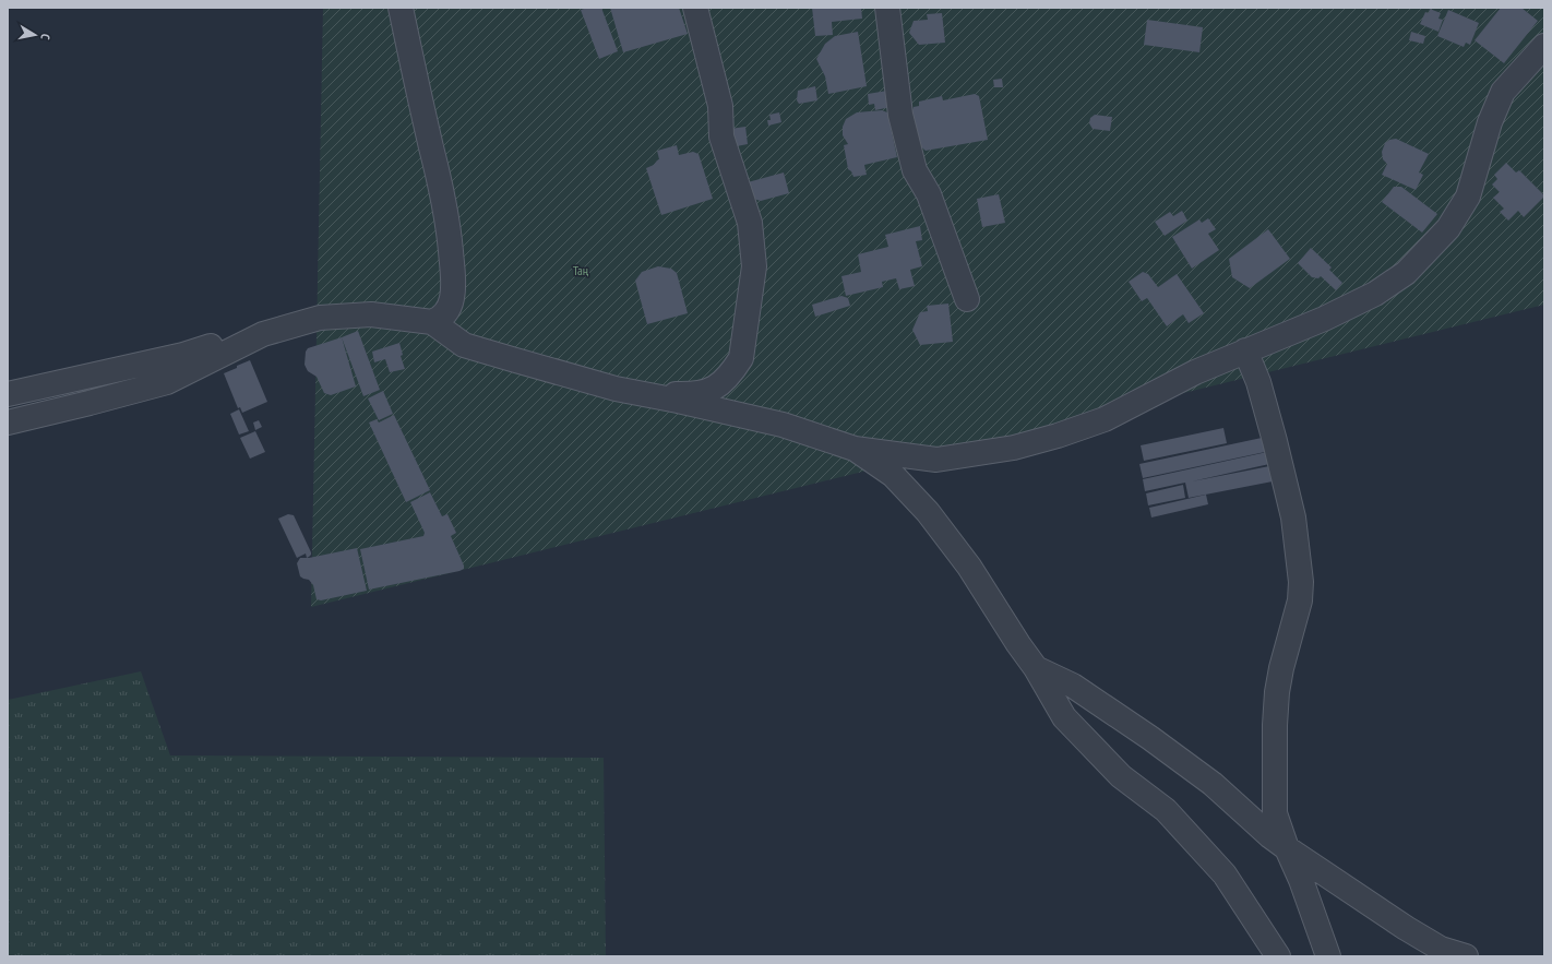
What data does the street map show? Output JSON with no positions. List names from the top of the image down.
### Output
{
  "parks": ["Таң"],
  "north": "right"
}
